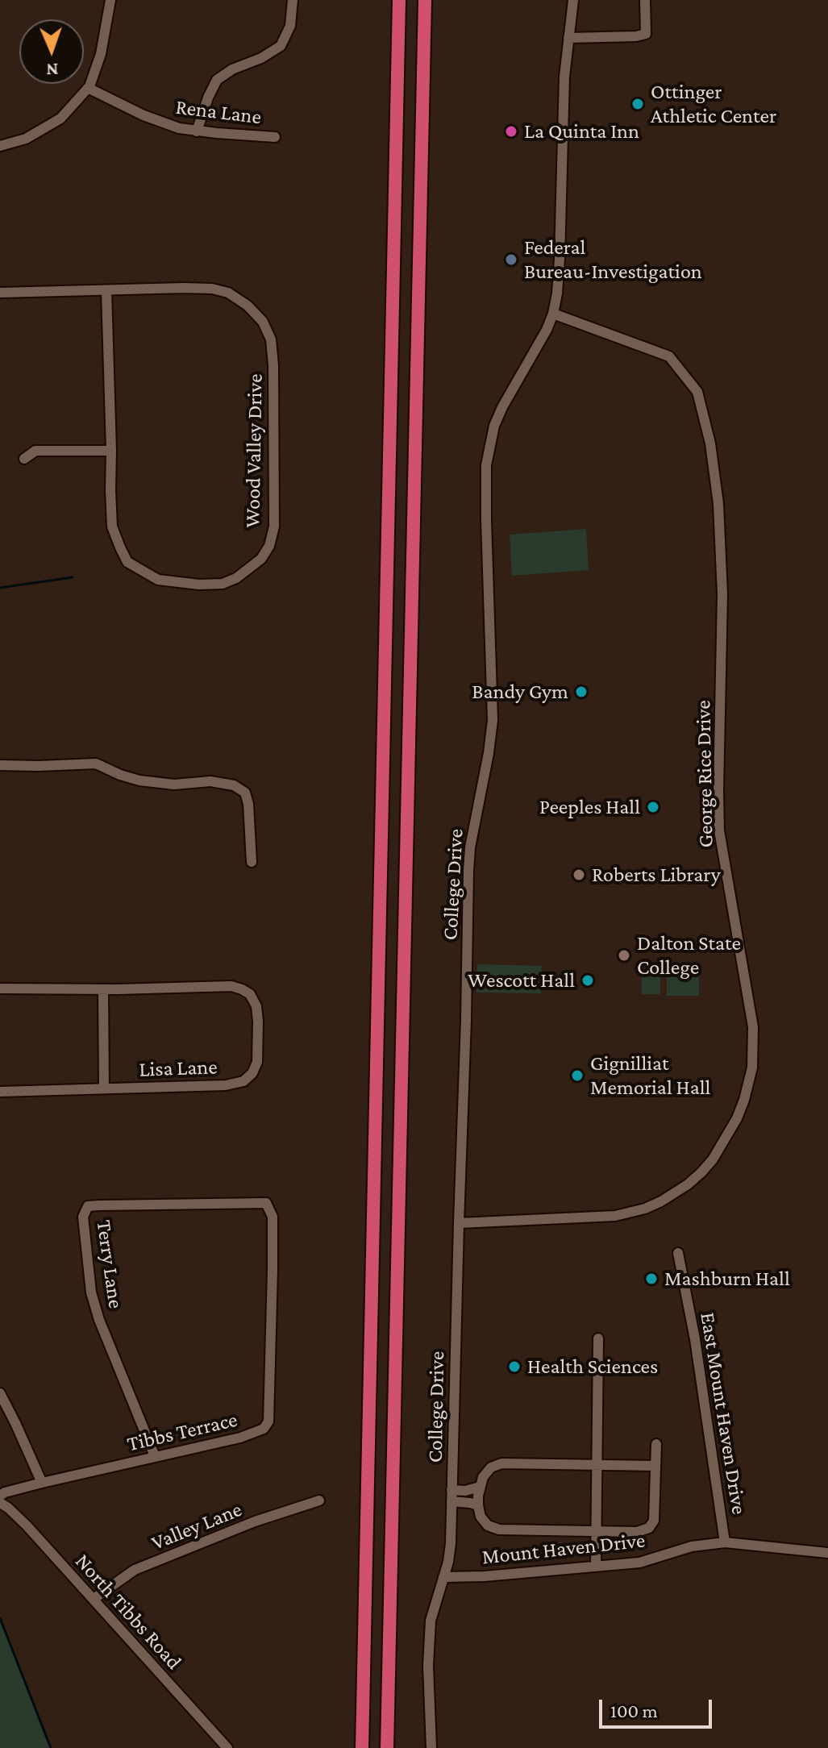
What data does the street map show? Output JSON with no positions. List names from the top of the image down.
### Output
{
  "streets": {
    "street": [
      "Rena Lane",
      "Wood Valley Drive",
      "George Rice Drive",
      "College Drive",
      "Lisa Lane",
      "Terry Lane",
      "East Mount Haven Drive",
      "Tibbs Terrace",
      "Valley Lane",
      "Mount Haven Drive",
      "North Tibbs Road"
    ]
  },
  "crossings": [
    ["George Rice Drive", "College Drive"],
    ["College Drive", "Mount Haven Drive"],
    ["Terry Lane", "Tibbs Terrace"],
    ["East Mount Haven Drive", "Mount Haven Drive"],
    ["Valley Lane", "North Tibbs Road"]
  ],
  "places": [
    "Ottinger Athletic Center",
    "La Quinta Inn",
    "Federal Bureau-Investigation",
    "Bandy Gym",
    "Peeples Hall",
    "Roberts Library",
    "Dalton State College",
    "Wescott Hall",
    "Gignilliat Memorial Hall",
    "Mashburn Hall",
    "Health Sciences"
  ],
  "scale_bar": "100 m",
  "north": "bottom"
}
